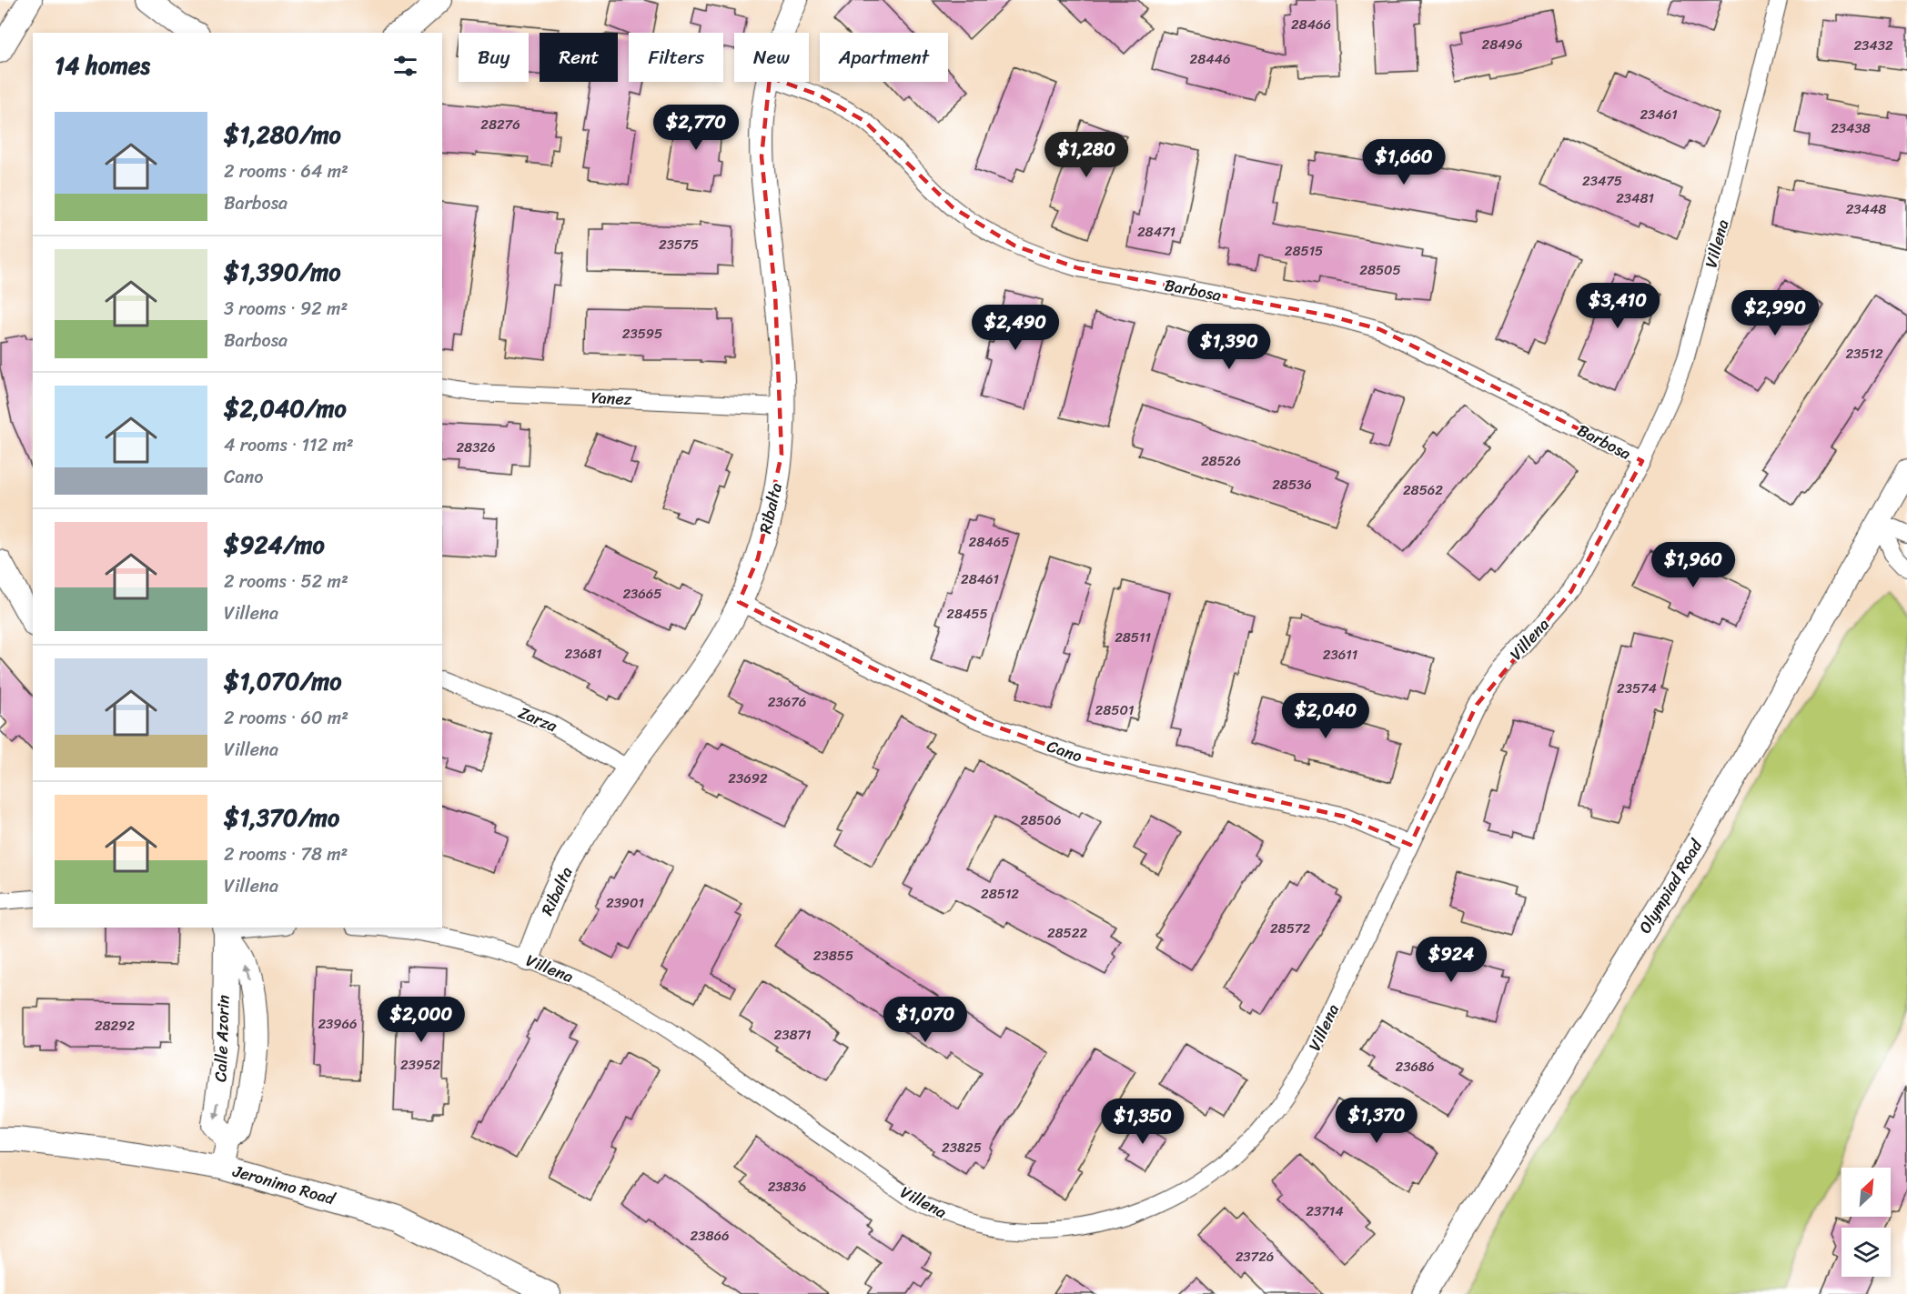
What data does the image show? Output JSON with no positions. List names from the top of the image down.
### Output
{
  "streets": {
    "street": [
      "Villena",
      "Barbosa",
      "Yanez",
      "Ribalta",
      "Zarza",
      "Cano",
      "Olympiad Road",
      "Calle Azorin",
      "Jeronimo Road"
    ]
  },
  "crossings": [
    ["Villena", "Barbosa"],
    ["Villena", "Ribalta"],
    ["Villena", "Cano"],
    ["Yanez", "Ribalta"],
    ["Ribalta", "Zarza"],
    ["Ribalta", "Cano"],
    ["Calle Azorin", "Jeronimo Road"]
  ],
  "house_numbers": [
    "28466",
    "28496",
    "23432",
    "28446",
    "23461",
    "28276",
    "23438",
    "23475",
    "23481",
    "23448",
    "28471",
    "23575",
    "28515",
    "28505",
    "23595",
    "23512",
    "28326",
    "28526",
    "28536",
    "28562",
    "28465",
    "28461",
    "23665",
    "28455",
    "28511",
    "23681",
    "23611",
    "23574",
    "23676",
    "28501",
    "23692",
    "28506",
    "28512",
    "23901",
    "28572",
    "28522",
    "23855",
    "23966",
    "28292",
    "23871",
    "23952",
    "23686",
    "23825",
    "23836",
    "23714",
    "23866",
    "23726"
  ],
  "north": "top right",
  "page": {
    "chip": [
      "Buy",
      "Rent",
      "Filters",
      "New",
      "Apartment"
    ],
    "heading": "14 homes",
    "list": [
      {
        "name": "$1,280/mo",
        "note": "2 rooms · 64 m² · Barbosa"
      },
      {
        "name": "$1,390/mo",
        "note": "3 rooms · 92 m² · Barbosa"
      },
      {
        "name": "$2,040/mo",
        "note": "4 rooms · 112 m² · Cano"
      },
      {
        "name": "$924/mo",
        "note": "2 rooms · 52 m² · Villena"
      },
      {
        "name": "$1,070/mo",
        "note": "2 rooms · 60 m² · Villena"
      },
      {
        "name": "$1,370/mo",
        "note": "2 rooms · 78 m² · Villena"
      }
    ],
    "price": [
      "$2,770",
      "$1,280",
      "$1,660",
      "$3,410",
      "$2,990",
      "$2,490",
      "$1,390",
      "$1,960",
      "$2,040",
      "$924",
      "$2,000",
      "$1,070",
      "$1,370",
      "$1,350"
    ]
  }
}
